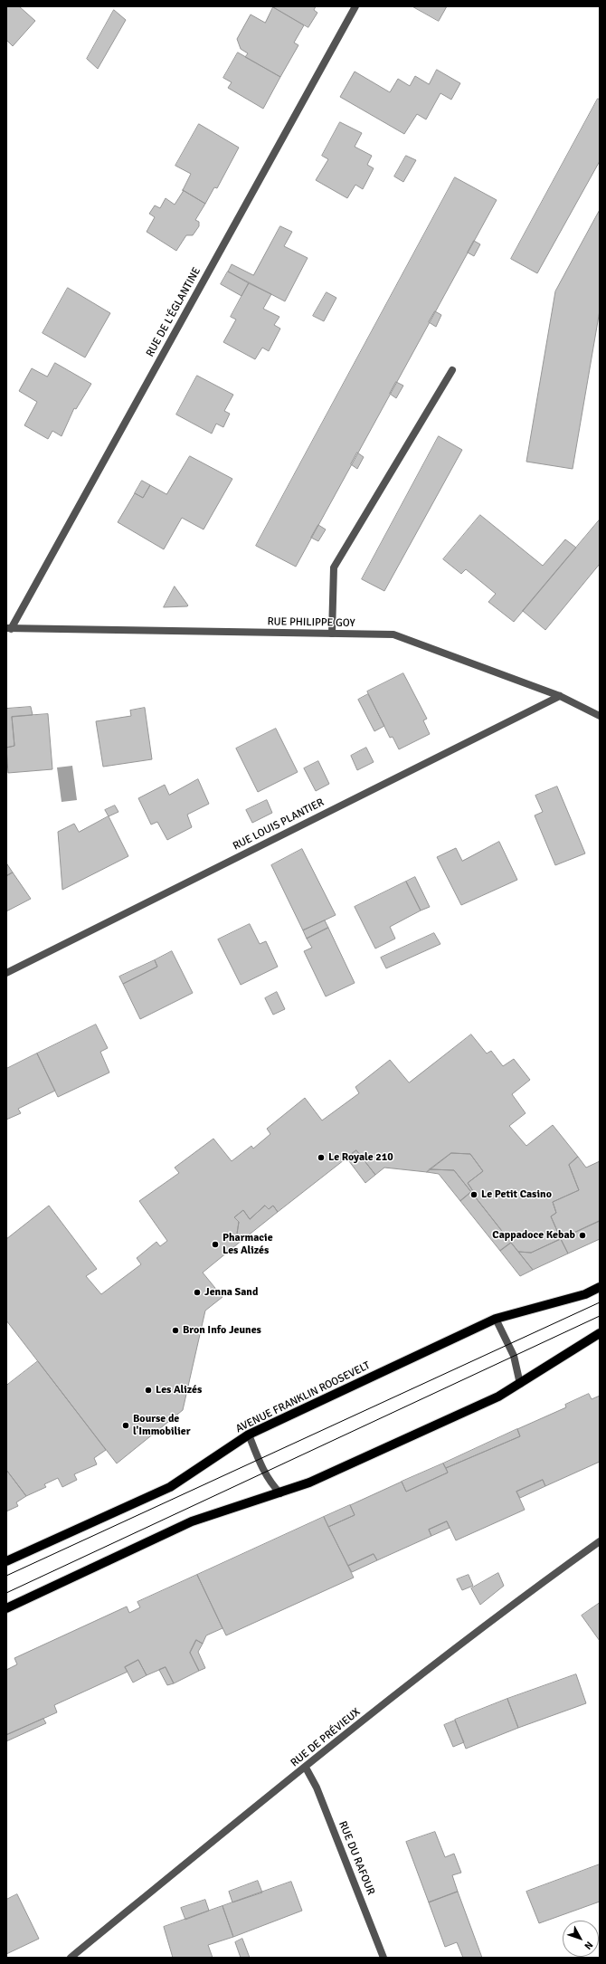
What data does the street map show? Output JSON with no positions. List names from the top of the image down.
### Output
{
  "streets": {
    "main road": ["AVENUE FRANKLIN ROOSEVELT"],
    "street": [
      "RUE DE L'ÉGLANTINE",
      "RUE PHILIPPE GOY",
      "RUE LOUIS PLANTIER",
      "RUE DE PRÉVIEUX",
      "RUE DU RAFOUR"
    ]
  },
  "crossings": [
    ["RUE DE L'ÉGLANTINE", "RUE PHILIPPE GOY"],
    ["RUE PHILIPPE GOY", "RUE LOUIS PLANTIER"],
    ["RUE DE PRÉVIEUX", "RUE DU RAFOUR"]
  ],
  "places": [
    "Le Royale 210",
    "Le Petit Casino",
    "Cappadoce Kebab",
    "Pharmacie Les Alizés",
    "Jenna Sand",
    "Bron Info Jeunes",
    "Les Alizés",
    "Bourse de l'Immobilier"
  ],
  "north": "bottom right"
}
